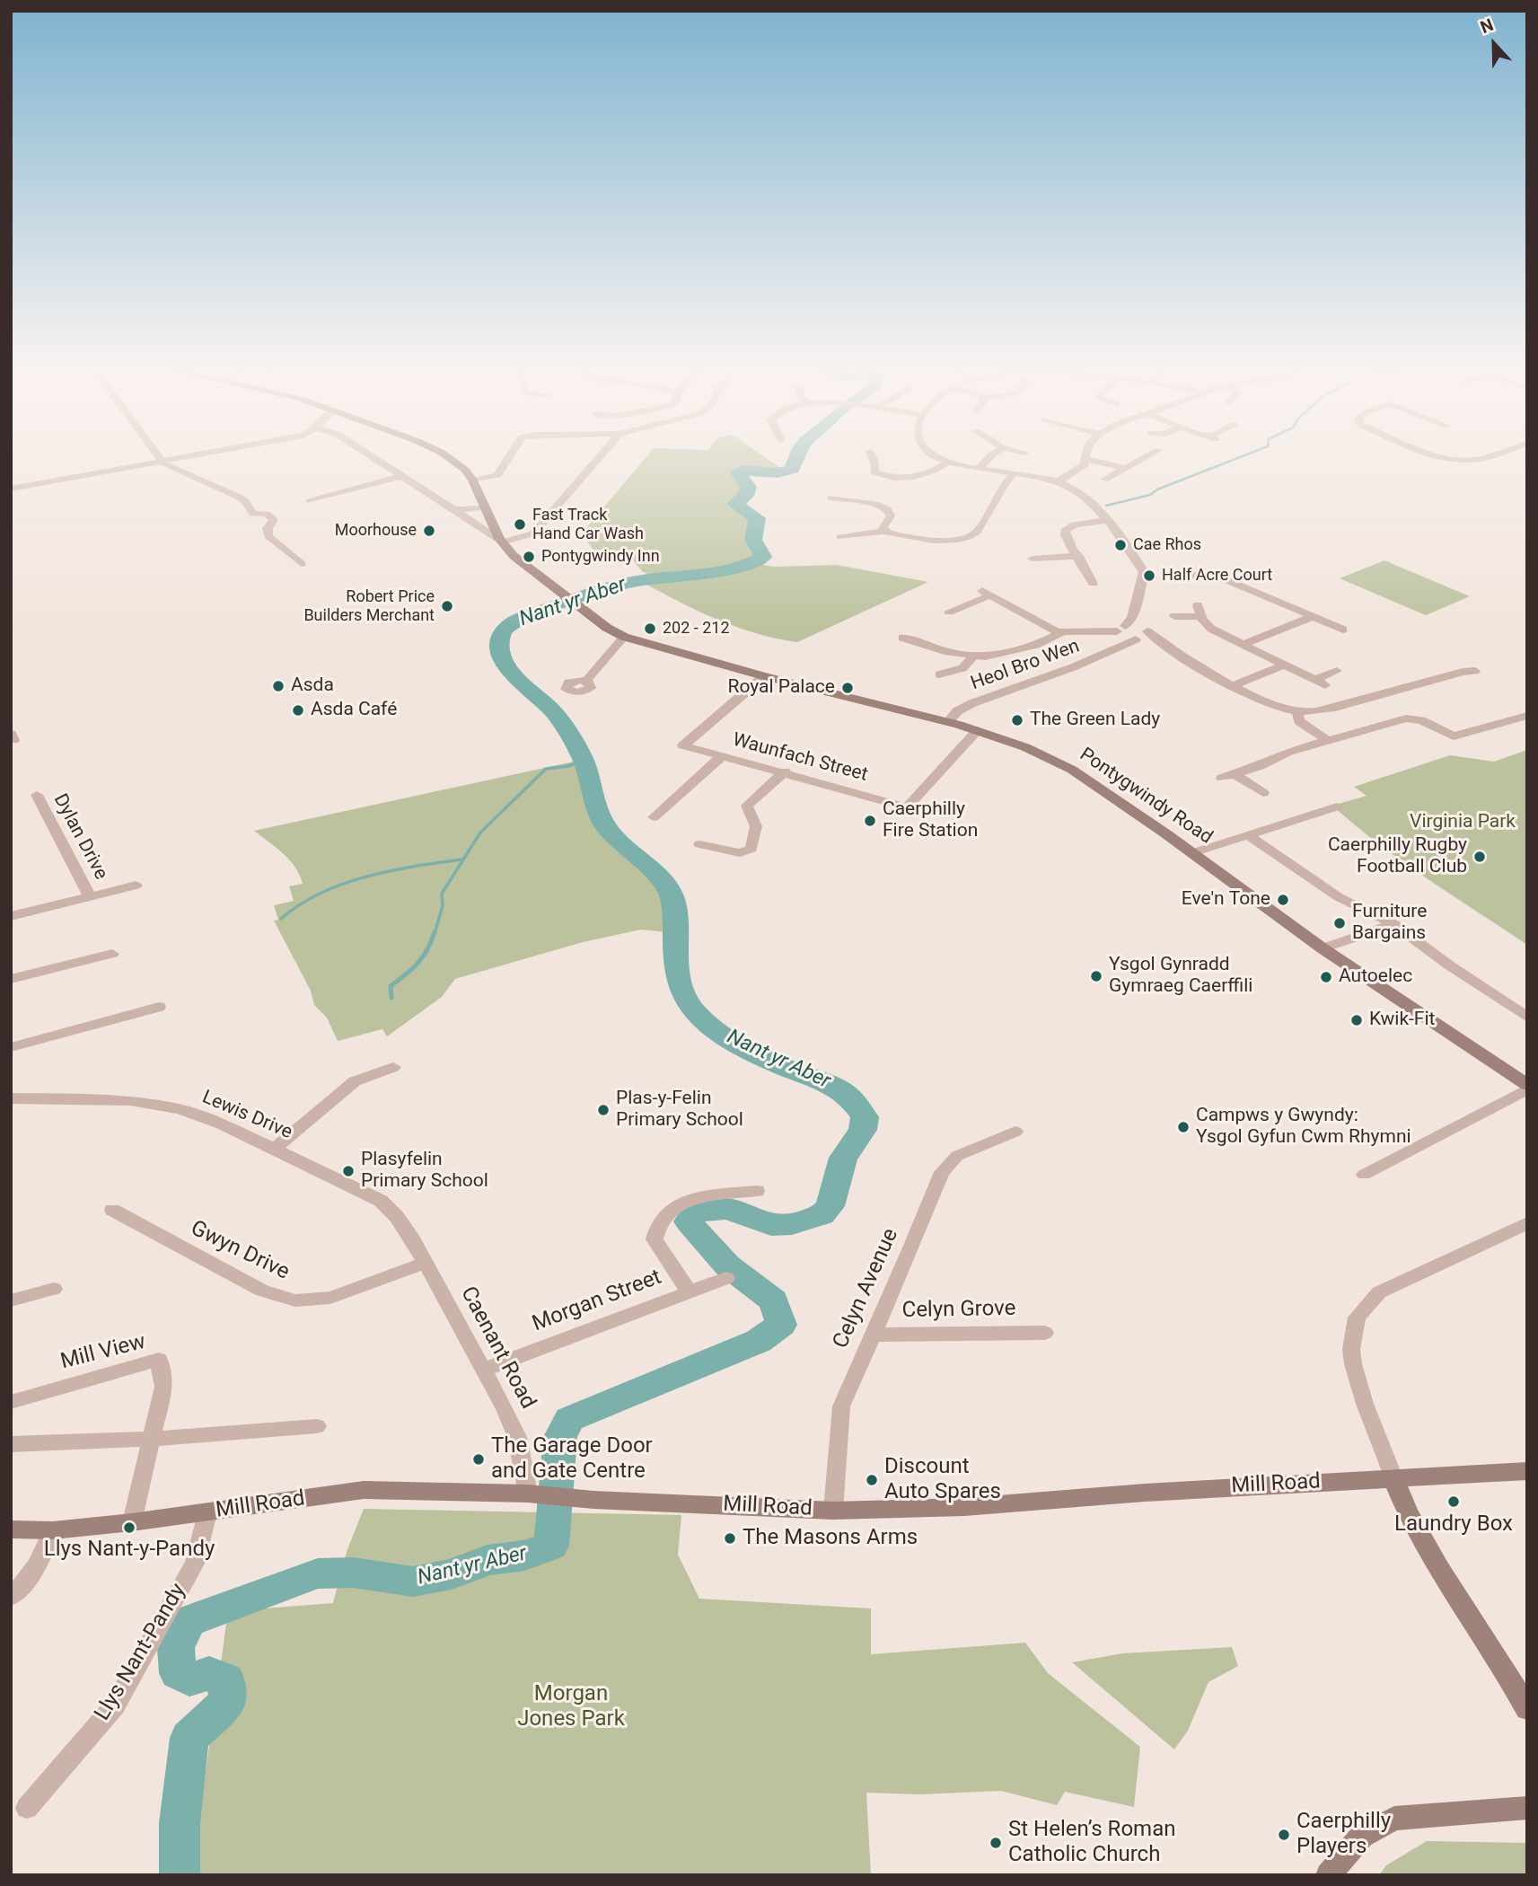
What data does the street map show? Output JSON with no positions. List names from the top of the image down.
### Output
{
  "streets": {
    "main road": ["Pontygwindy Road", "Mill Road"],
    "street": [
      "Heol Bro Wen",
      "Waunfach Street",
      "Dylan Drive",
      "Lewis Drive",
      "Gwyn Drive",
      "Celyn Avenue",
      "Morgan Street",
      "Celyn Grove",
      "Caenant Road",
      "Mill View",
      "Llys Nant-Pandy"
    ]
  },
  "crossings": [
    ["Heol Bro Wen", "Pontygwindy Road"],
    ["Waunfach Street", "Pontygwindy Road"],
    ["Lewis Drive", "Gwyn Drive"],
    ["Lewis Drive", "Caenant Road"],
    ["Gwyn Drive", "Caenant Road"],
    ["Celyn Avenue", "Celyn Grove"],
    ["Celyn Avenue", "Mill Road"],
    ["Morgan Street", "Caenant Road"],
    ["Caenant Road", "Mill Road"],
    ["Mill View", "Mill Road"],
    ["Mill Road", "Llys Nant-Pandy"]
  ],
  "water": ["Nant yr Aber"],
  "parks": ["Virginia Park", "Morgan Jones Park"],
  "places": [
    "Fast Track Hand Car Wash",
    "Moorhouse",
    "Cae Rhos",
    "Pontygwindy Inn",
    "Half Acre Court",
    "Robert Price Builders Merchant",
    "202 - 212",
    "Asda",
    "Royal Palace",
    "Asda Café",
    "The Green Lady",
    "Caerphilly Fire Station",
    "Caerphilly Rugby Football Club",
    "Eve'n Tone",
    "Furniture Bargains",
    "Ysgol Gynradd Gymraeg Caerffili",
    "Autoelec",
    "Kwik-Fit",
    "Plas-y-Felin Primary School",
    "Campws y Gwyndy: Ysgol Gyfun Cwm Rhymni",
    "Plasyfelin Primary School",
    "The Garage Door and Gate Centre",
    "Discount Auto Spares",
    "Laundry Box",
    "Llys Nant-y-Pandy",
    "The Masons Arms",
    "Caerphilly Players",
    "St Helen’s Roman Catholic Church"
  ],
  "north": "top"
}
